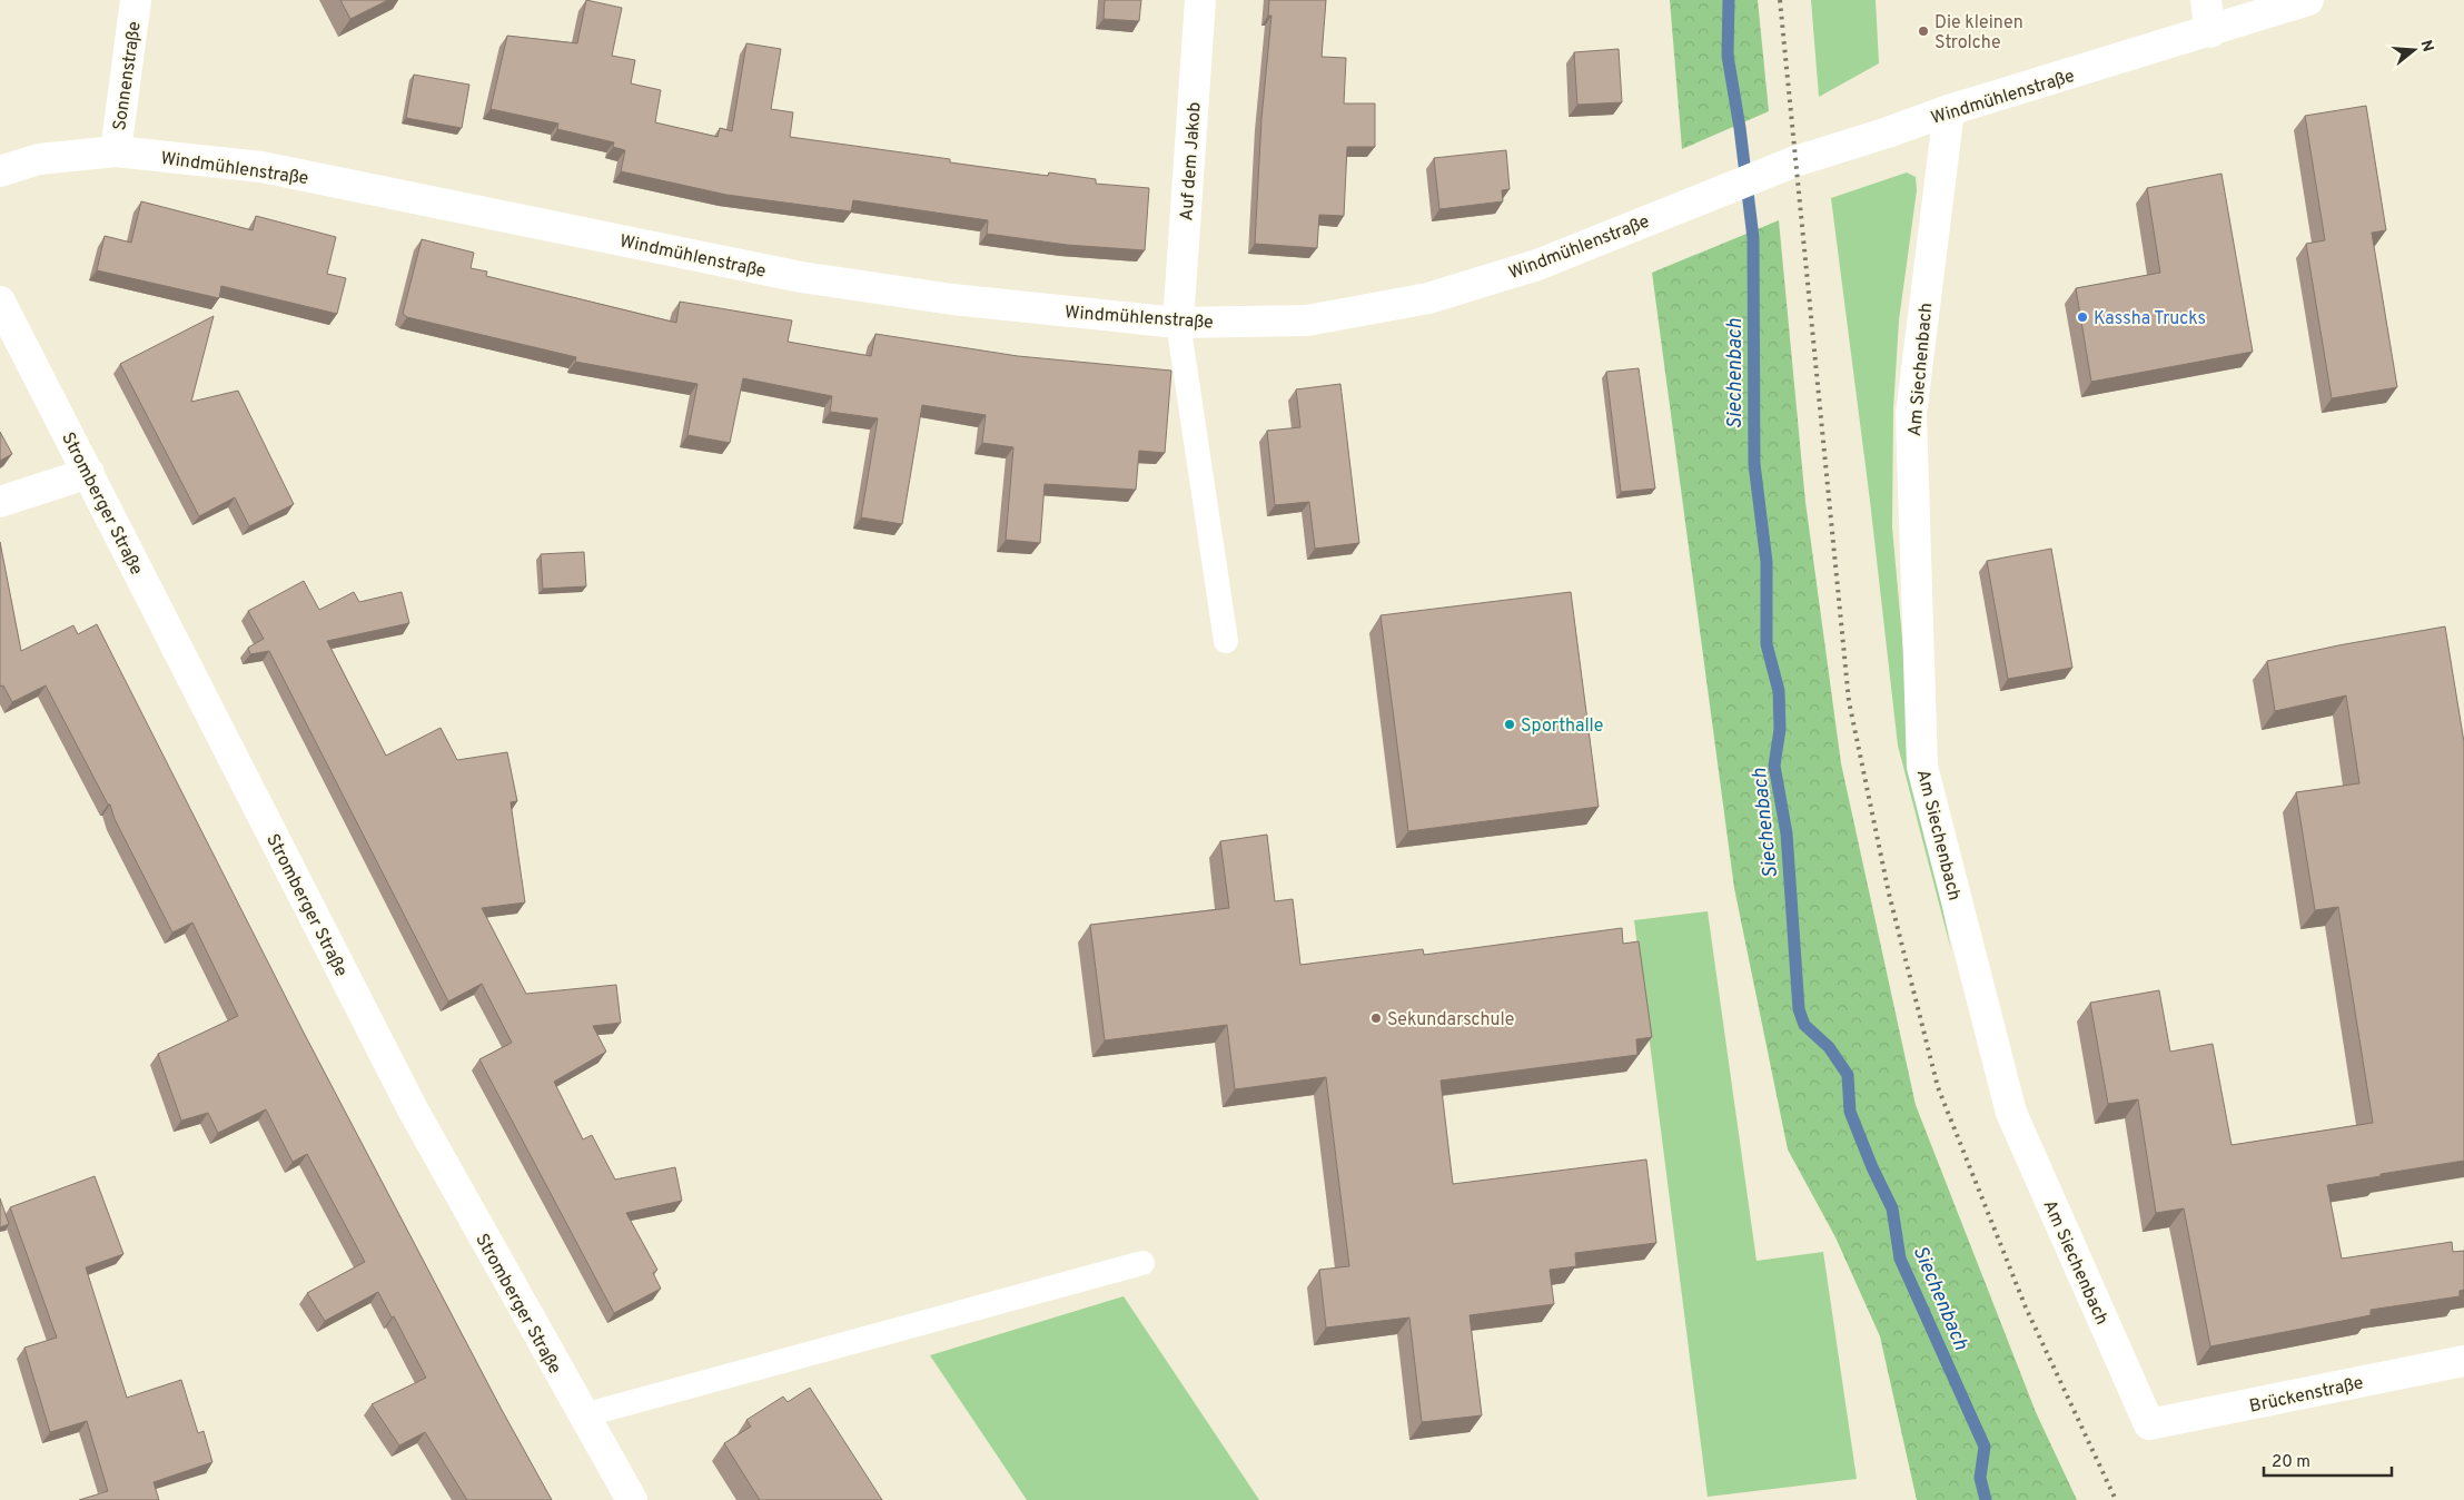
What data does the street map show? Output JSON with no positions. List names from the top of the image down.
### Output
{
  "streets": {
    "street": [
      "Sonnenstraße",
      "Windmühlenstraße",
      "Auf dem Jakob",
      "Am Siechenbach",
      "Stromberger Straße",
      "Brückenstraße"
    ]
  },
  "crossings": [
    ["Sonnenstraße", "Windmühlenstraße"],
    ["Windmühlenstraße", "Auf dem Jakob"],
    ["Windmühlenstraße", "Am Siechenbach"],
    ["Am Siechenbach", "Brückenstraße"]
  ],
  "water": ["Siechenbach"],
  "places": [
    "Die kleinen Strolche",
    "Kassha Trucks",
    "Sporthalle",
    "Sekundarschule"
  ],
  "scale_bar": "20 m",
  "north": "right"
}
